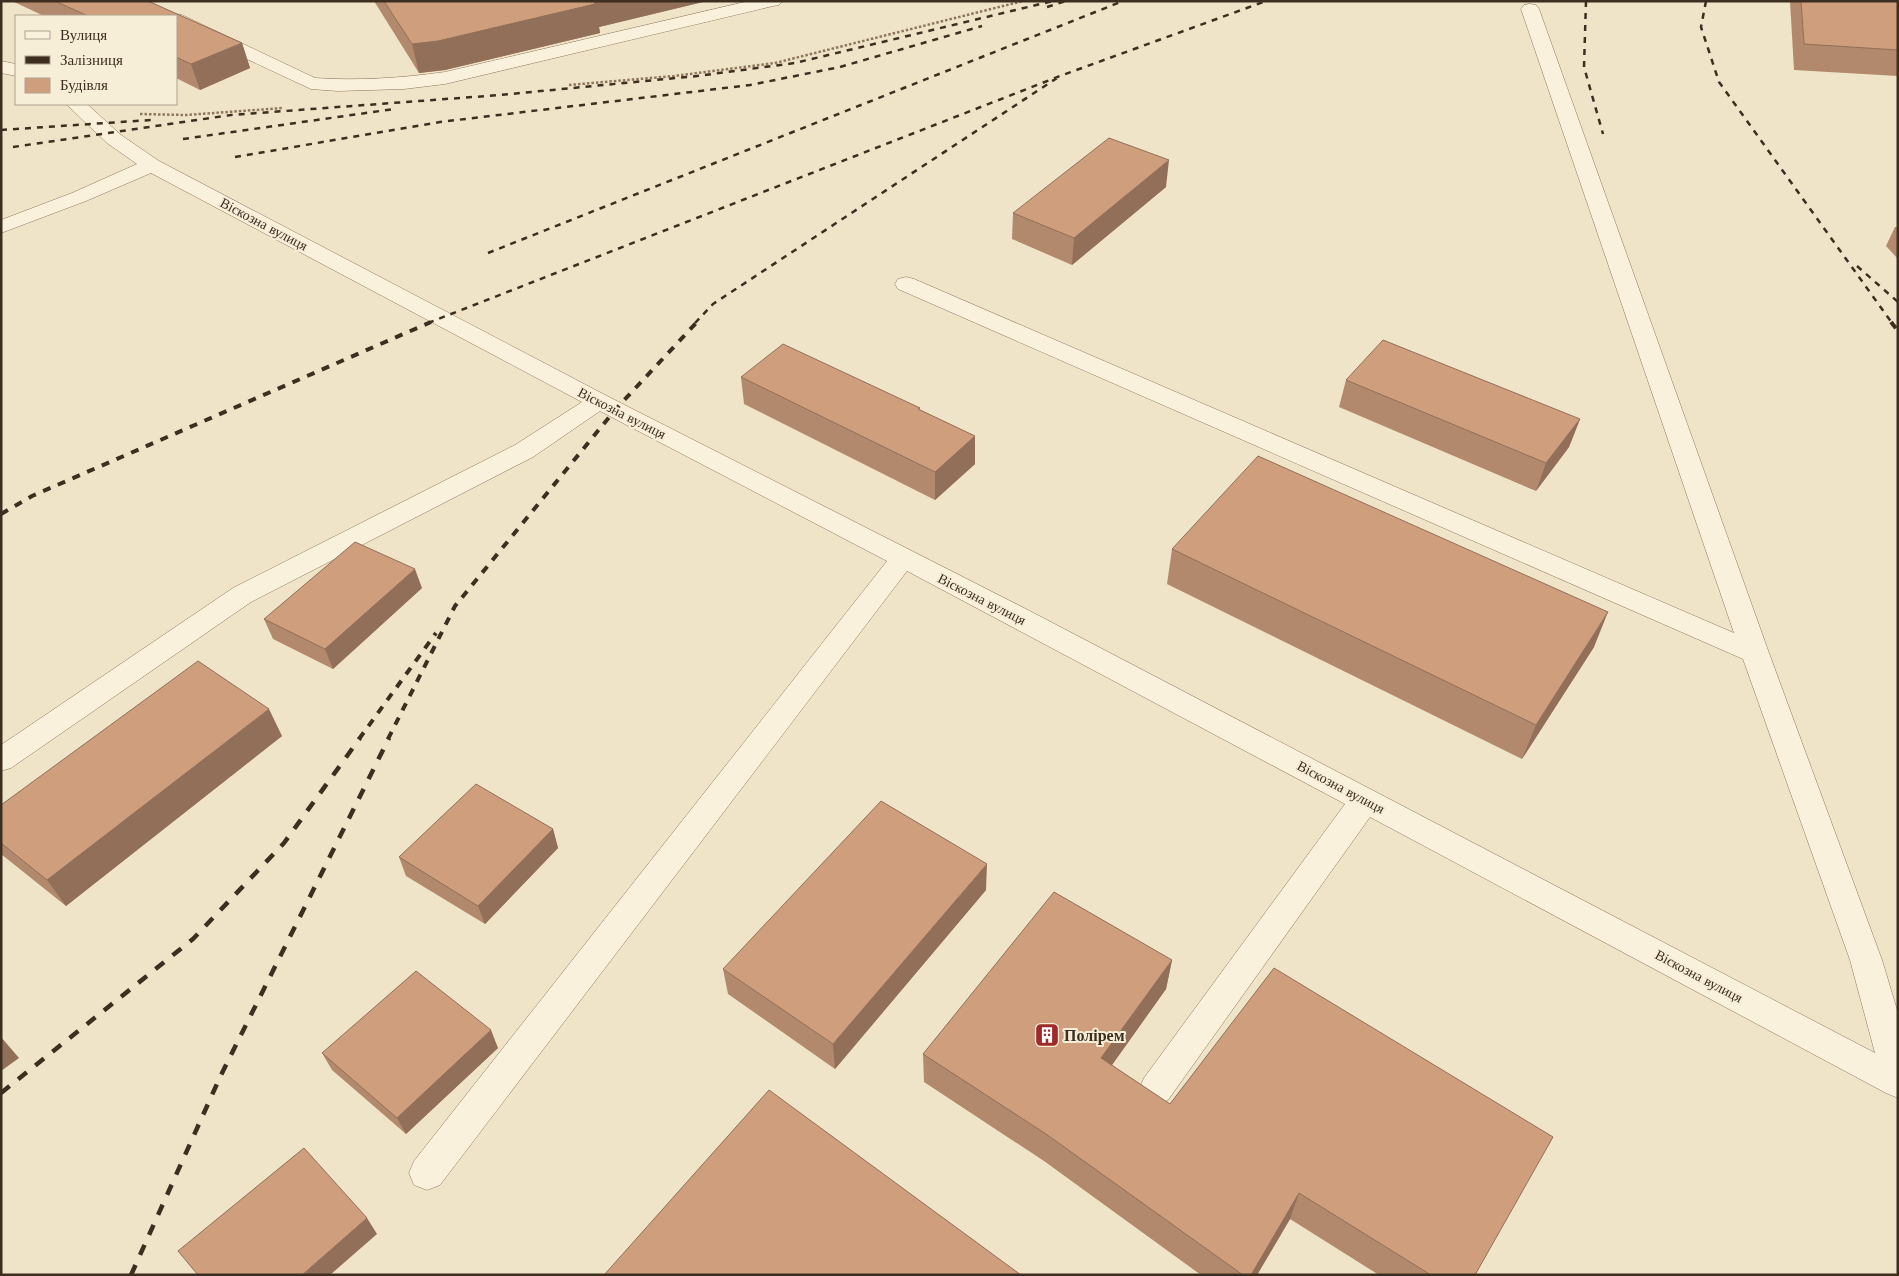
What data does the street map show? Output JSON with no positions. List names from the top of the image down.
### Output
{
  "streets": {
    "street": ["Віскозна вулиця"]
  },
  "places": {
    "building": ["Полірем"]
  },
  "legend": ["Вулиця", "Залізниця", "Будівля"]
}
